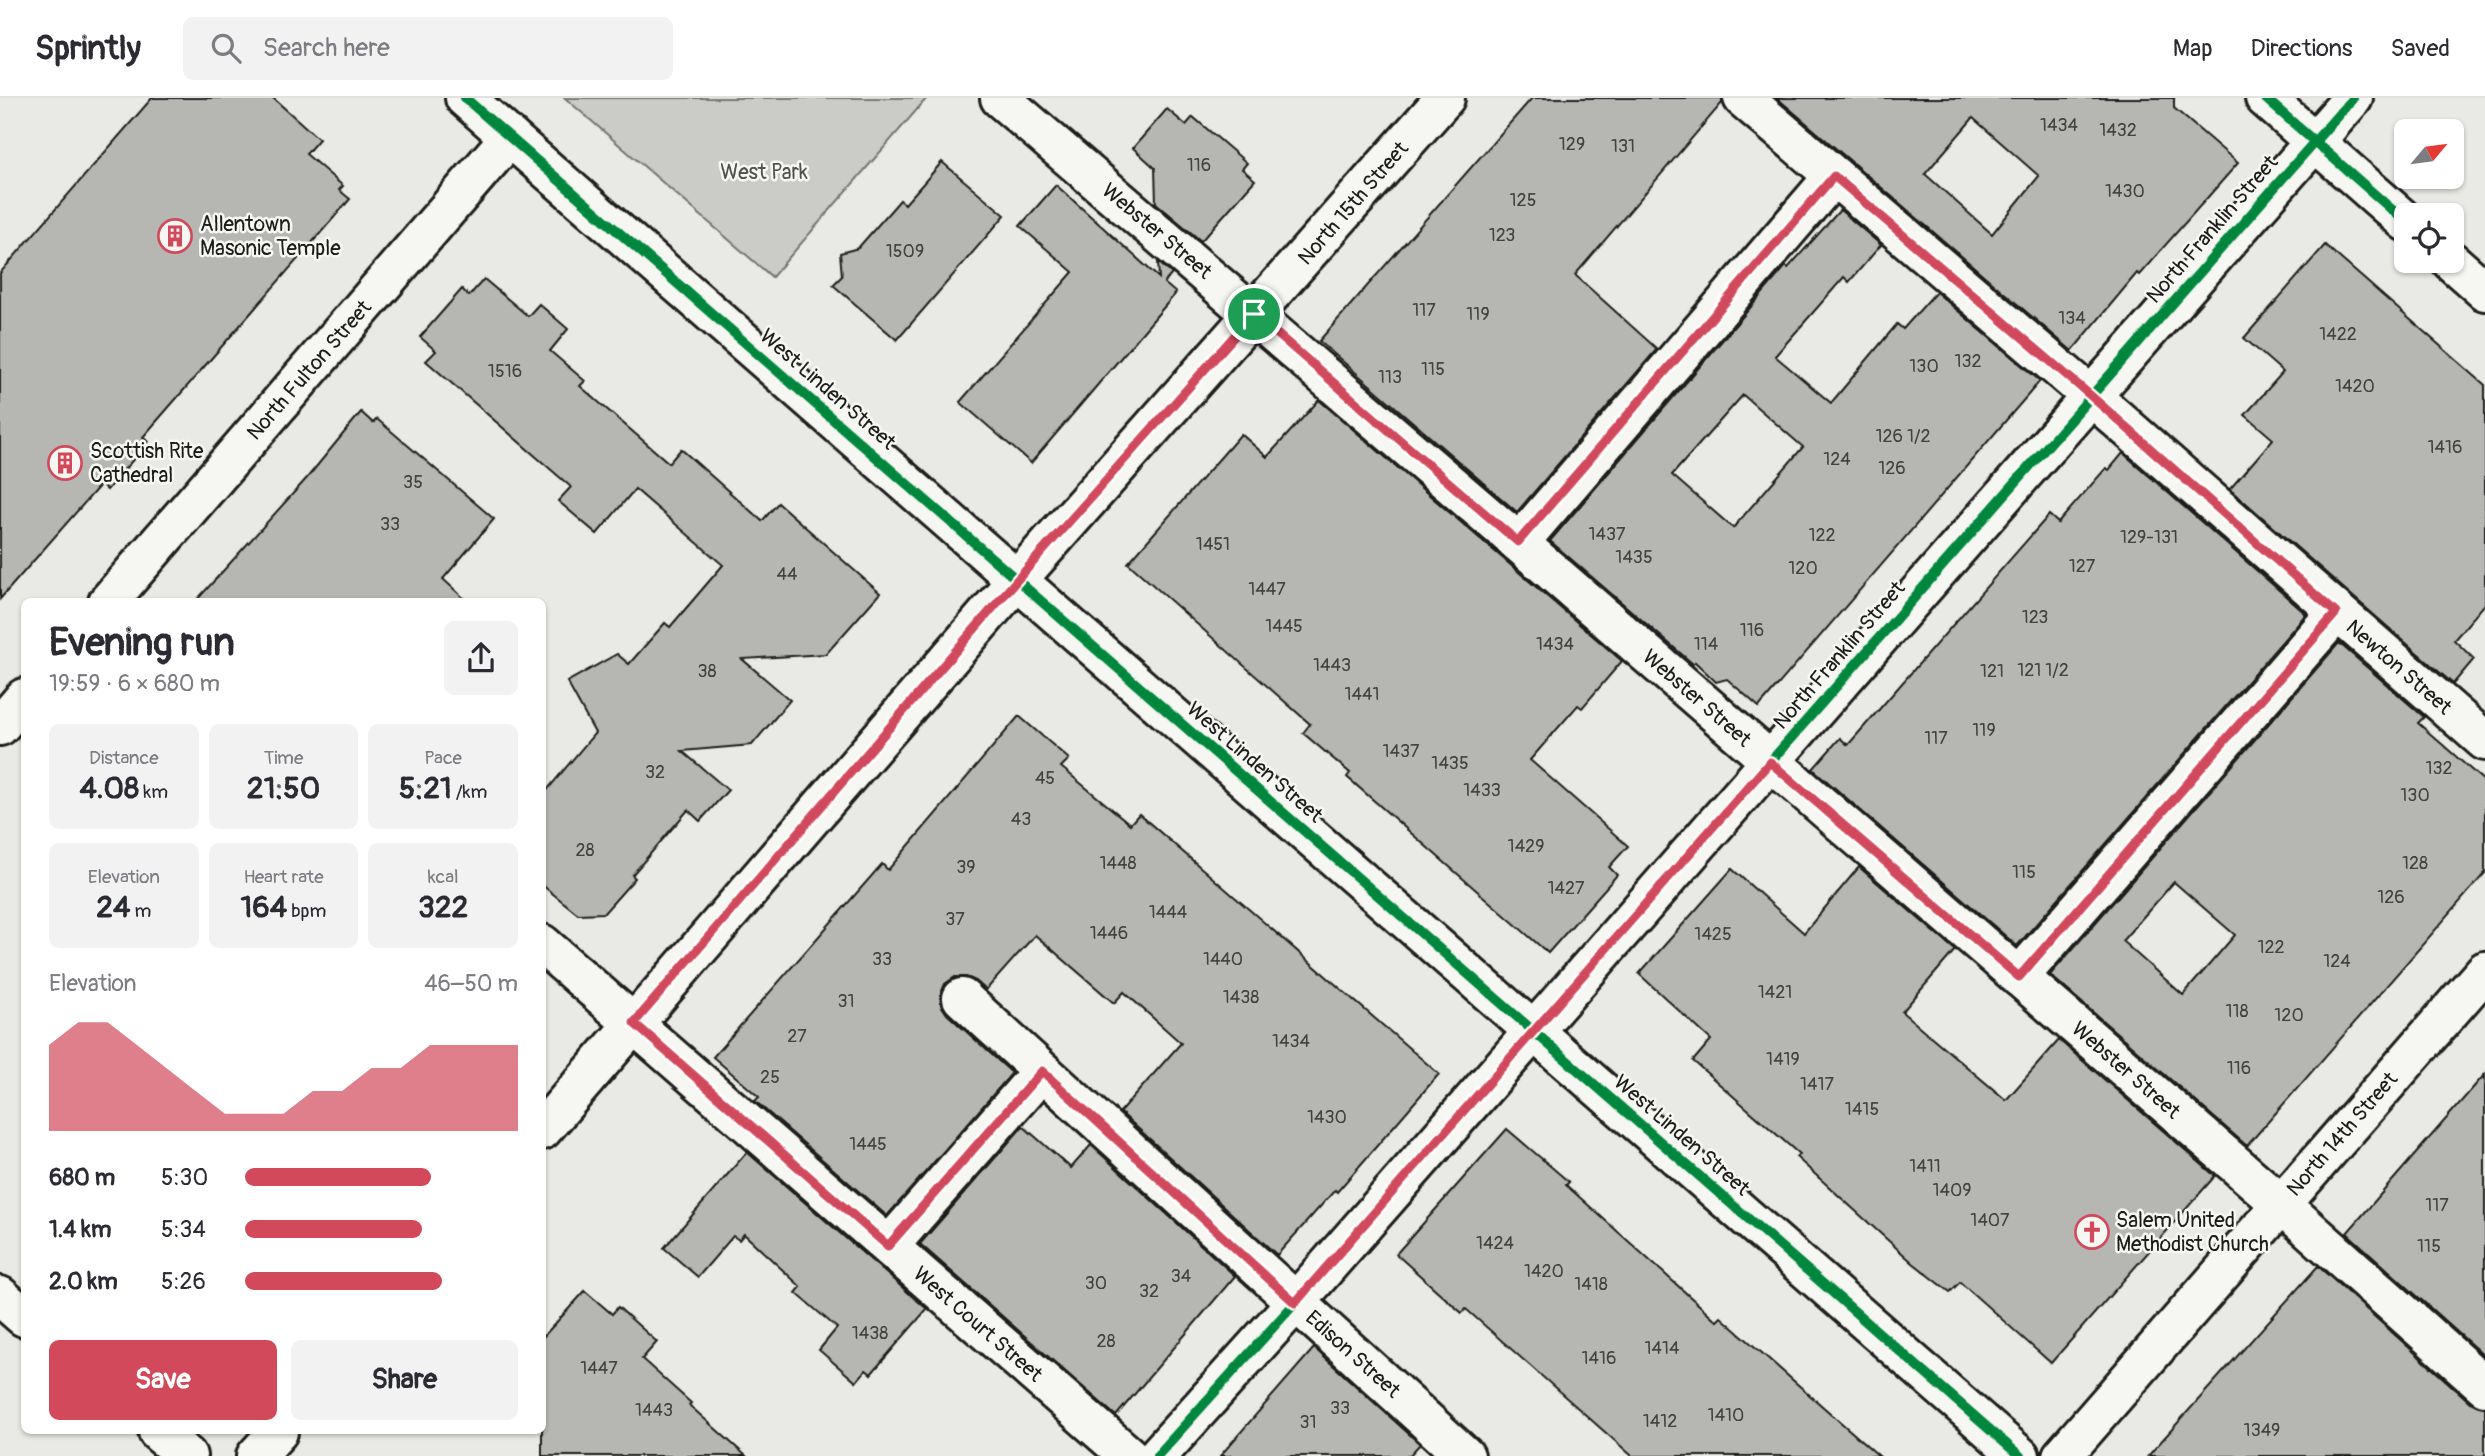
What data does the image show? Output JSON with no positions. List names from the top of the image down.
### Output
{
  "streets": {
    "street": [
      "North 15th Street",
      "North Franklin Street",
      "Webster Street",
      "North Fulton Street",
      "West Linden Street",
      "Newton Street",
      "North 14th Street",
      "West Court Street",
      "Edison Street"
    ]
  },
  "crossings": [
    ["North 15th Street", "Webster Street"],
    ["North 15th Street", "West Linden Street"],
    ["North 15th Street", "West Court Street"],
    ["North Franklin Street", "Webster Street"],
    ["North Franklin Street", "West Linden Street"],
    ["North Franklin Street", "Newton Street"],
    ["North Franklin Street", "Edison Street"],
    ["Webster Street", "North 14th Street"],
    ["North Fulton Street", "West Linden Street"]
  ],
  "parks": ["West Park"],
  "places": {
    "building": ["Allentown Masonic Temple", "Scottish Rite Cathedral"],
    "church": ["Salem United Methodist Church"]
  },
  "house_numbers": [
    "1434",
    "1432",
    "129",
    "131",
    "116",
    "1430",
    "125",
    "123",
    "1509",
    "117",
    "119",
    "134",
    "1422",
    "132",
    "130",
    "115",
    "1516",
    "113",
    "1420",
    "126 1/2",
    "1416",
    "124",
    "126",
    "35",
    "33",
    "1437",
    "122",
    "129-131",
    "1451",
    "1435",
    "127",
    "120",
    "44",
    "1447",
    "123",
    "1445",
    "116",
    "1434",
    "114",
    "1443",
    "121 1/2",
    "38",
    "121",
    "1441",
    "119",
    "117",
    "1437",
    "1435",
    "132",
    "32",
    "45",
    "1433",
    "130",
    "43",
    "1429",
    "28",
    "1448",
    "128",
    "39",
    "115",
    "1427",
    "126",
    "1444",
    "37",
    "1446",
    "1425",
    "122",
    "33",
    "1440",
    "124",
    "1421",
    "1438",
    "31",
    "118",
    "120",
    "27",
    "1434",
    "1419",
    "116",
    "25",
    "1417",
    "1415",
    "1430",
    "1445",
    "1411",
    "1409",
    "117",
    "1407",
    "1424",
    "115",
    "1420",
    "34",
    "30",
    "1418",
    "32",
    "1438",
    "28",
    "1414",
    "1416",
    "1447",
    "33",
    "1443",
    "1410",
    "1412",
    "31",
    "1349"
  ],
  "north": "top right",
  "page": {
    "header": "Sprintly",
    "search": "Search here",
    "nav": ["Map", "Directions", "Saved"],
    "heading": ["Evening run", "19:59 · 6 × 680 m"],
    "stats": [
      ["Distance", "4.08 km"],
      ["Time", "21:50"],
      ["Pace", "5:21 /km"],
      ["Elevation", "24 m"],
      ["Heart rate", "164 bpm"],
      ["kcal", "322"]
    ],
    "chart": ["Elevation", "46–50 m"],
    "list": [
      {
        "name": "680 m",
        "note": "5:30"
      },
      {
        "name": "1.4 km",
        "note": "5:34"
      },
      {
        "name": "2.0 km",
        "note": "5:26"
      }
    ],
    "buttons": ["Save", "Share"]
  }
}
